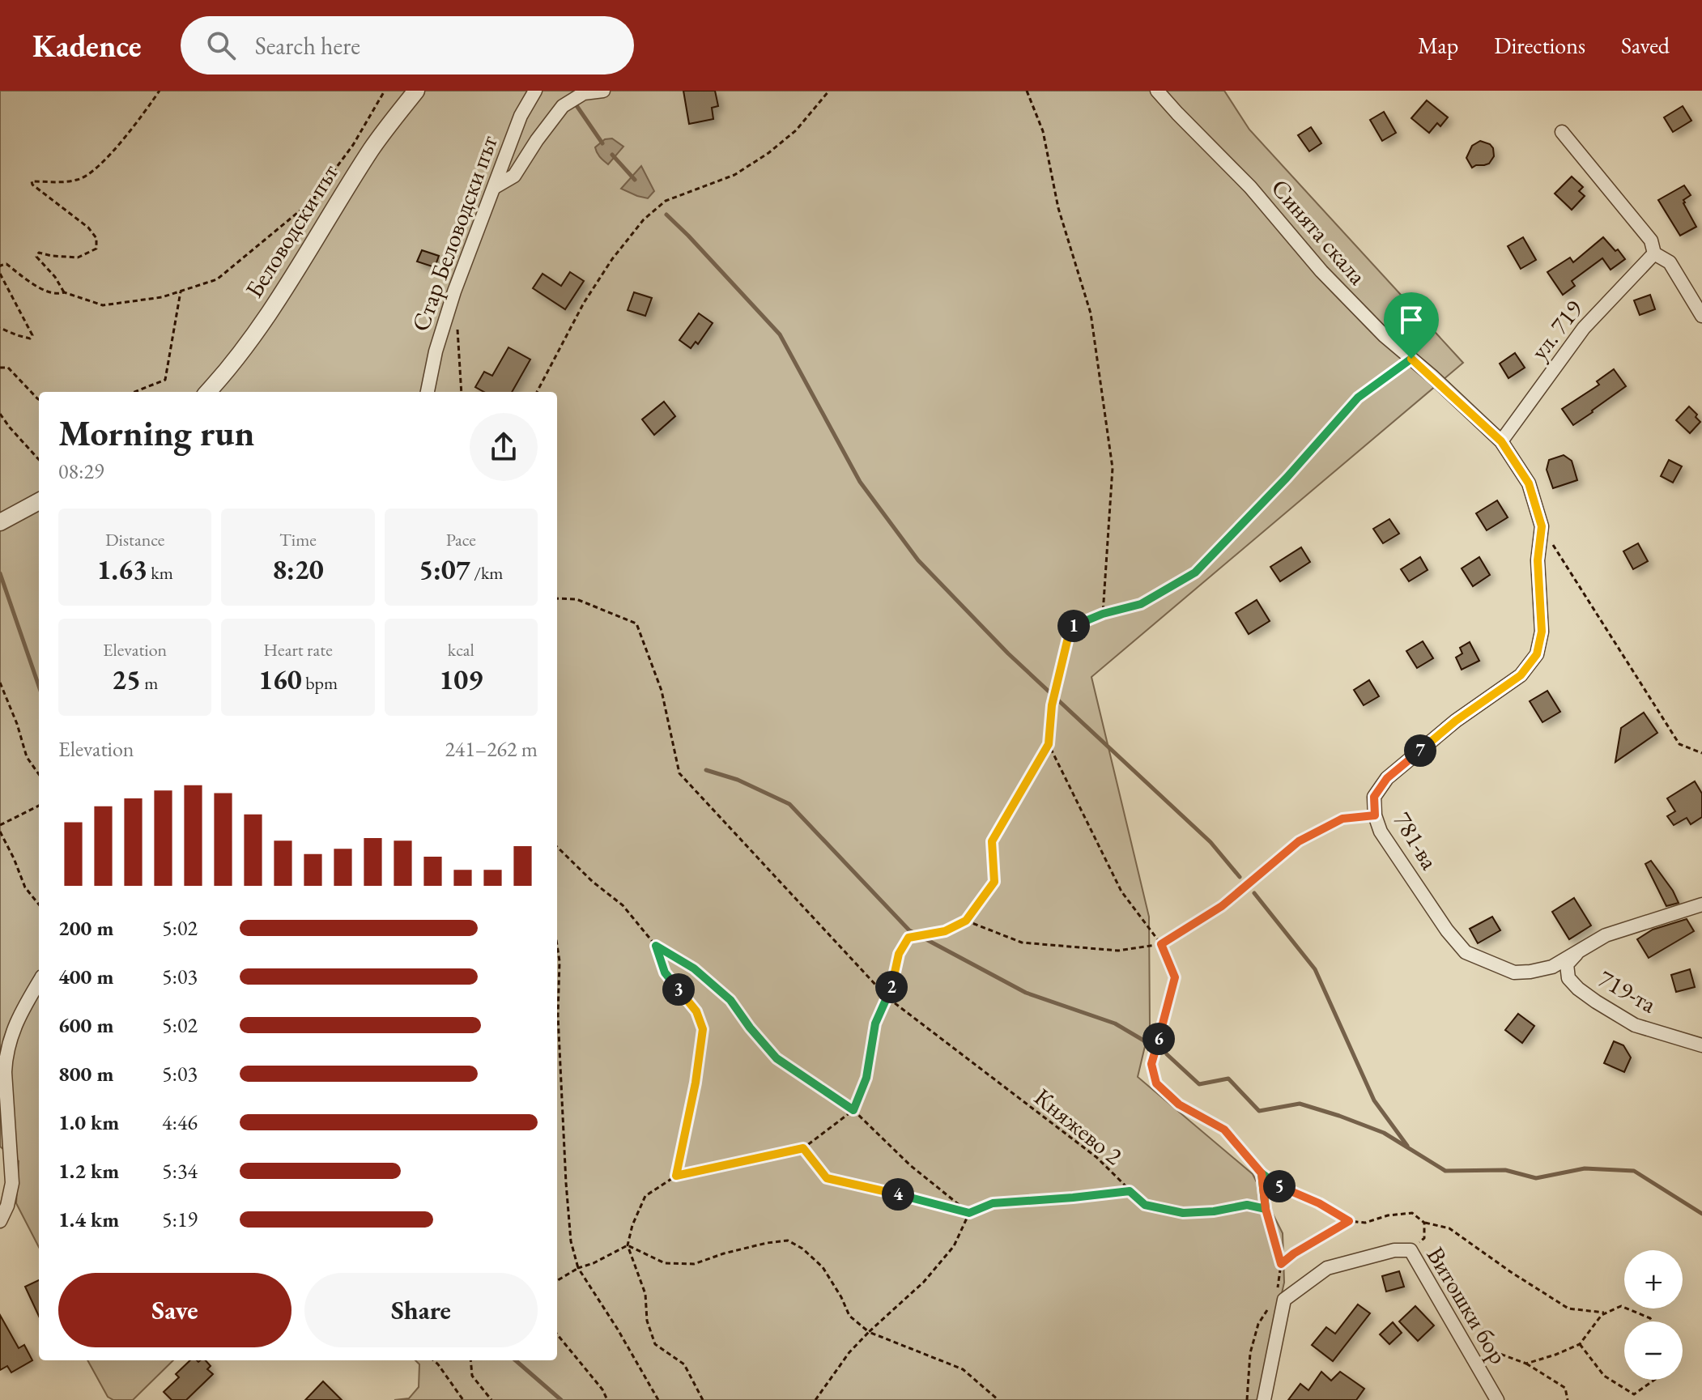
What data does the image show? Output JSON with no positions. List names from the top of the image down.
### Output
{
  "streets": {
    "street": [
      "Беловодски път",
      "Синята скала",
      "Стар Беловодски път",
      "ул. 719",
      "781-ва",
      "719-та",
      "Витошки бор"
    ],
    "path": ["Княжево 2"]
  },
  "crossings": [
    ["Синята скала", "ул. 719"],
    ["Синята скала", "781-ва"],
    ["781-ва", "719-та"]
  ],
  "page": {
    "header": "Kadence",
    "search": "Search here",
    "nav": ["Map", "Directions", "Saved"],
    "heading": ["Morning run", "08:29"],
    "stats": [
      ["Distance", "1.63 km"],
      ["Time", "8:20"],
      ["Pace", "5:07 /km"],
      ["Elevation", "25 m"],
      ["Heart rate", "160 bpm"],
      ["kcal", "109"]
    ],
    "pins": [
      "1",
      "7",
      "2",
      "3",
      "6",
      "5",
      "4"
    ],
    "chart": ["Elevation", "241–262 m"],
    "list": [
      {
        "name": "200 m",
        "note": "5:02"
      },
      {
        "name": "400 m",
        "note": "5:03"
      },
      {
        "name": "600 m",
        "note": "5:02"
      },
      {
        "name": "800 m",
        "note": "5:03"
      },
      {
        "name": "1.0 km",
        "note": "4:46"
      },
      {
        "name": "1.2 km",
        "note": "5:34"
      },
      {
        "name": "1.4 km",
        "note": "5:19"
      }
    ],
    "map_buttons": ["+", "−"],
    "buttons": ["Save", "Share"]
  }
}
